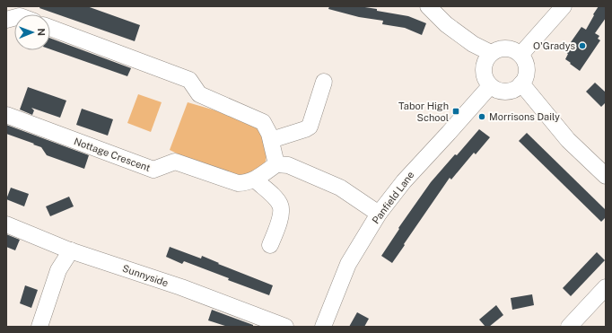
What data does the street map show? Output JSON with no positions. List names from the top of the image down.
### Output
{
  "streets": {
    "street": ["Nottage Crescent", "Panfield Lane", "Sunnyside"]
  },
  "places": {
    "other": ["O'Gradys", "Morrisons Daily"],
    "transit": ["Tabor High School"]
  },
  "north": "right"
}
